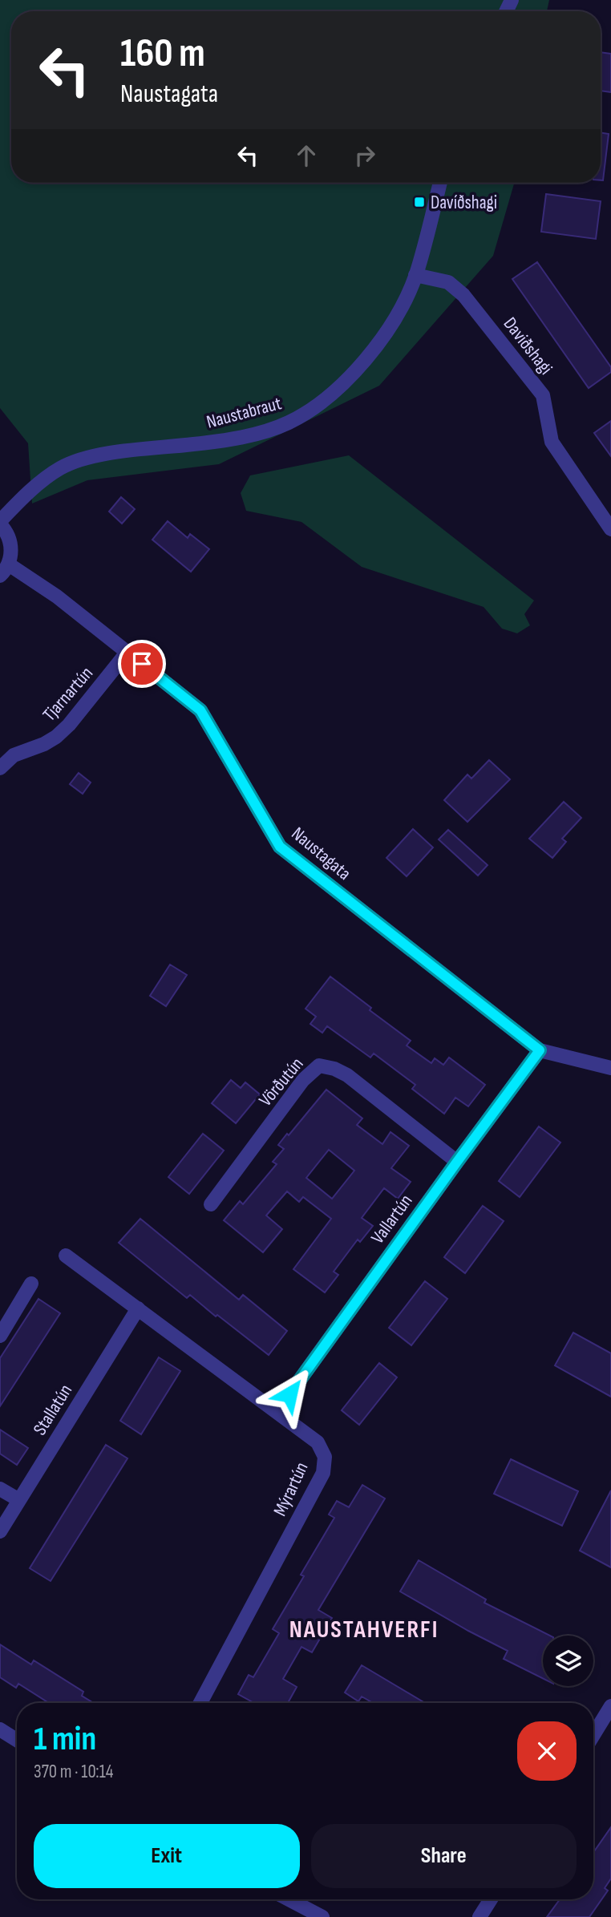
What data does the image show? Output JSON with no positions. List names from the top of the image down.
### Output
{
  "streets": {
    "street": [
      "Daviðshagi",
      "Naustabraut",
      "Tjarnartún",
      "Naustagata",
      "Vörðutún",
      "Vallartún",
      "Stallatún",
      "Mýrartún"
    ]
  },
  "crossings": [
    ["Daviðshagi", "Naustabraut"],
    ["Tjarnartún", "Naustagata"],
    ["Naustagata", "Vallartún"],
    ["Vörðutún", "Vallartún"],
    ["Vallartún", "Mýrartún"],
    ["Stallatún", "Mýrartún"]
  ],
  "districts": ["NAUSTAHVERFI"],
  "places": {
    "transit": ["Davíðshagi"]
  },
  "page": {
    "turn": ["160 m", "Naustagata"],
    "heading": ["1 min", "370 m · 10:14"],
    "buttons": ["Exit", "Share"]
  }
}
